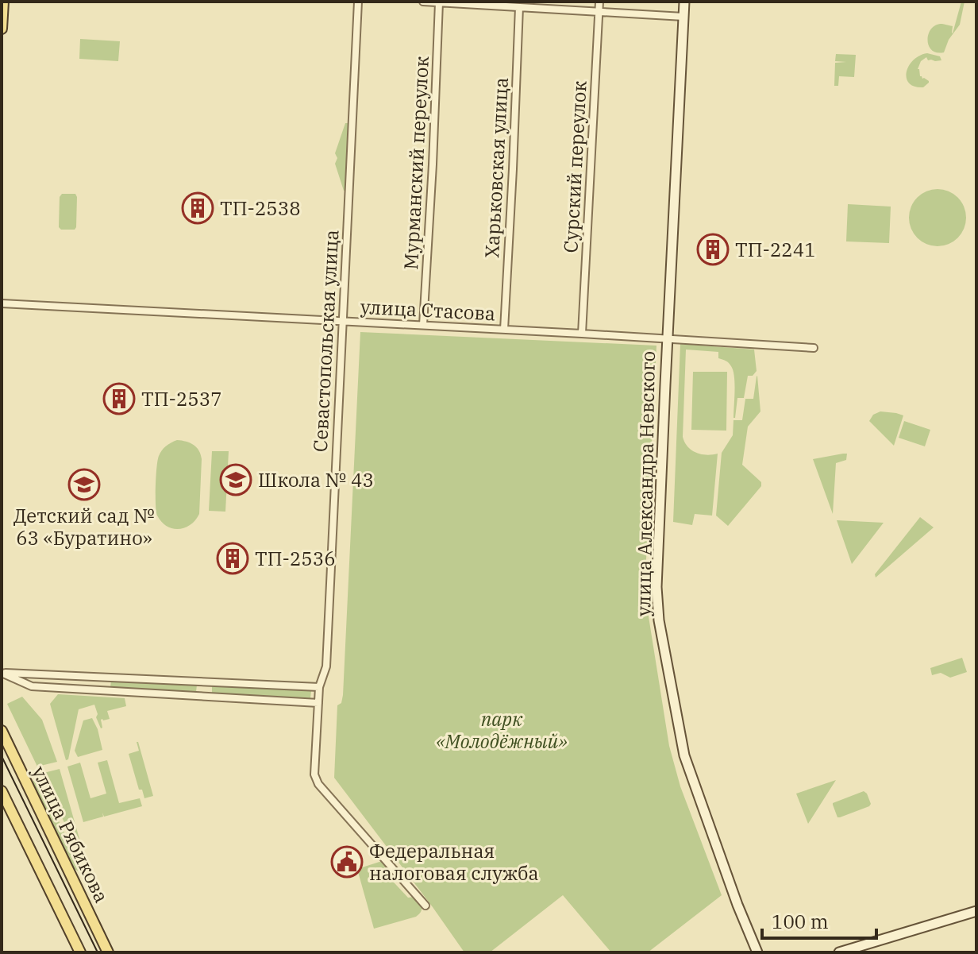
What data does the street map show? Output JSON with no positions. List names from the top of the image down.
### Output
{
  "streets": {
    "main road": ["улица Рябикова"],
    "street": [
      "Мурманский переулок",
      "Сурский переулок",
      "Харьковская улица",
      "улица Стасова",
      "Севастопольская улица",
      "улица Александра Невского"
    ]
  },
  "crossings": [
    ["Мурманский переулок", "улица Стасова"],
    ["Сурский переулок", "улица Стасова"],
    ["Харьковская улица", "улица Стасова"],
    ["улица Стасова", "Севастопольская улица"],
    ["улица Стасова", "улица Александра Невского"]
  ],
  "parks": ["парк «Молодёжный»"],
  "places": {
    "building": [
      "ТП-2538",
      "ТП-2241",
      "ТП-2537",
      "ТП-2536"
    ],
    "school or university": ["Школа № 43", "Детский сад № 63 «Буратино»"],
    "public building": ["Федеральная налоговая служба"]
  },
  "scale_bar": "100 m"
}
